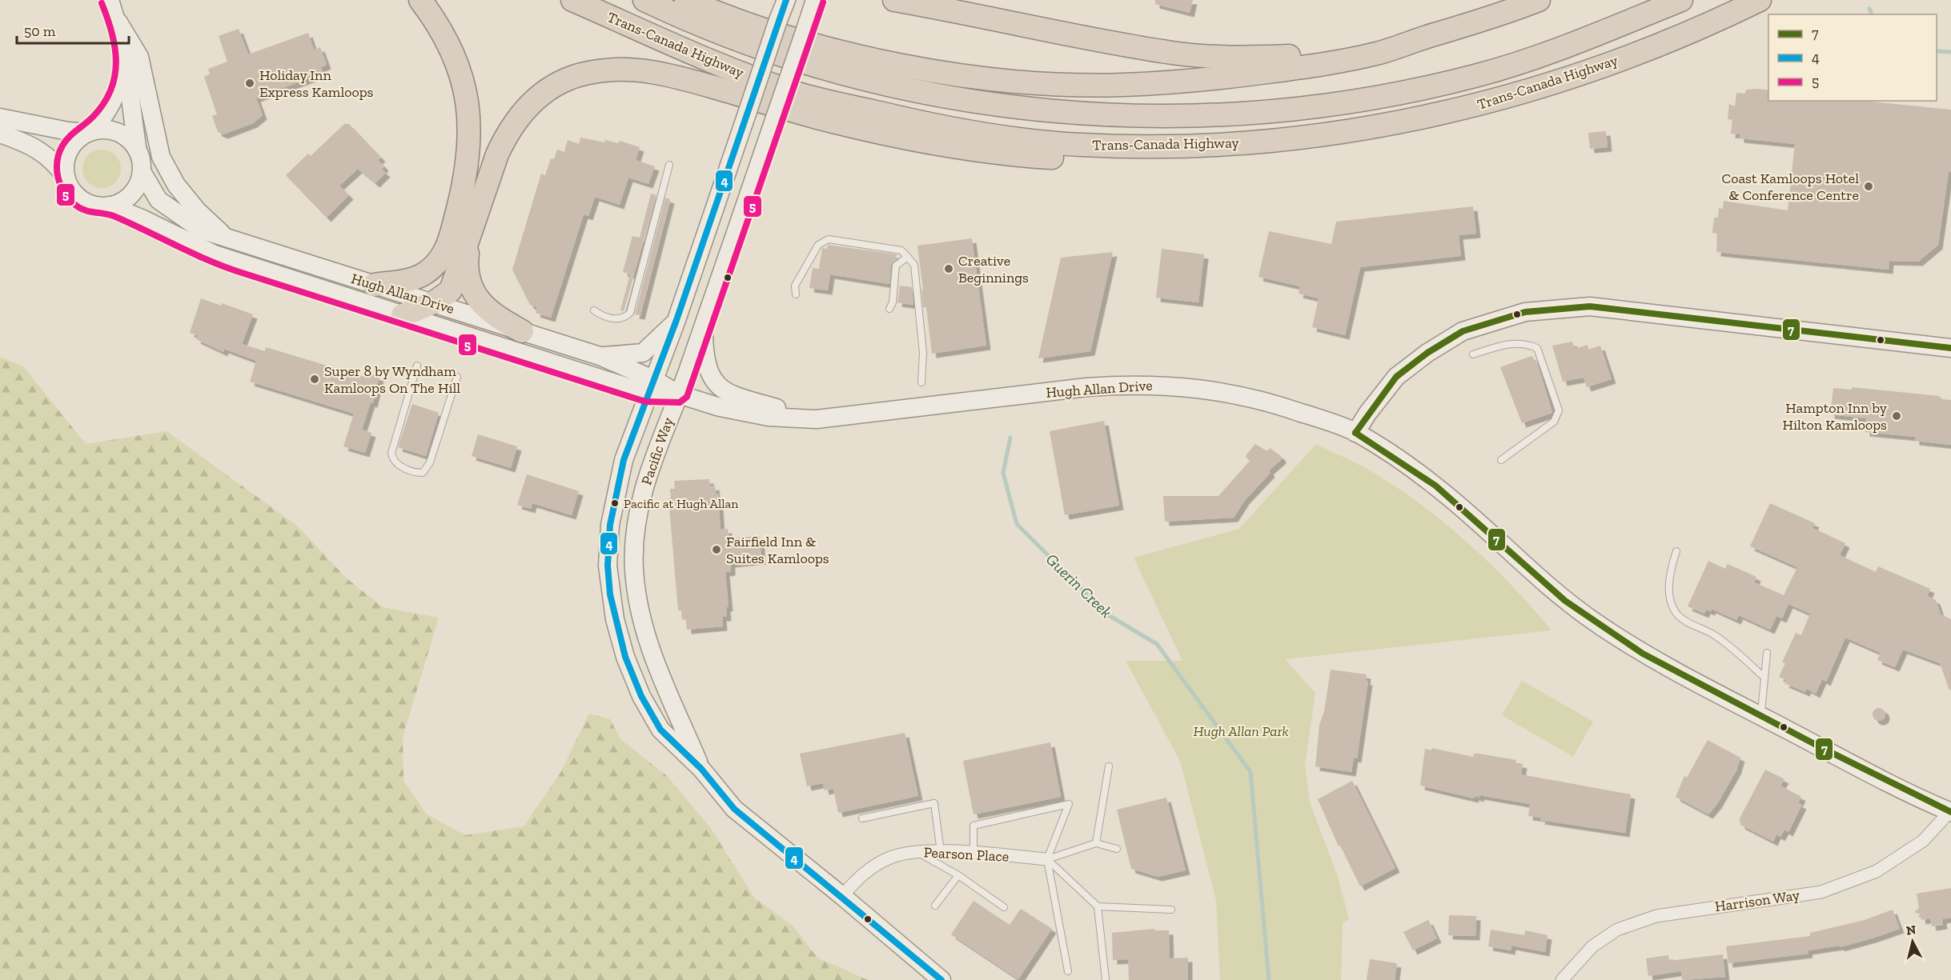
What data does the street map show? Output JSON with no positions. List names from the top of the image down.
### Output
{
  "streets": {
    "highway": ["Trans-Canada Highway"],
    "main road": ["Hugh Allan Drive", "Pacific Way"],
    "street": ["Pearson Place", "Harrison Way"]
  },
  "crossings": [
    ["Hugh Allan Drive", "Pacific Way"],
    ["Hugh Allan Drive", "Harrison Way"],
    ["Pacific Way", "Pearson Place"]
  ],
  "water": ["Guerin Creek"],
  "parks": ["Hugh Allan Park"],
  "places": [
    "Holiday Inn Express Kamloops",
    "Coast Kamloops Hotel & Conference Centre",
    "Creative Beginnings",
    "Super 8 by Wyndham Kamloops On The Hill",
    "Hampton Inn by Hilton Kamloops",
    "Pacific at Hugh Allan",
    "Fairfield Inn & Suites Kamloops"
  ],
  "lines": ["transit line 4", "transit line 5", "transit line 7"],
  "legend": ["7", "4", "5"],
  "scale_bar": "50 m",
  "north": "top"
}
